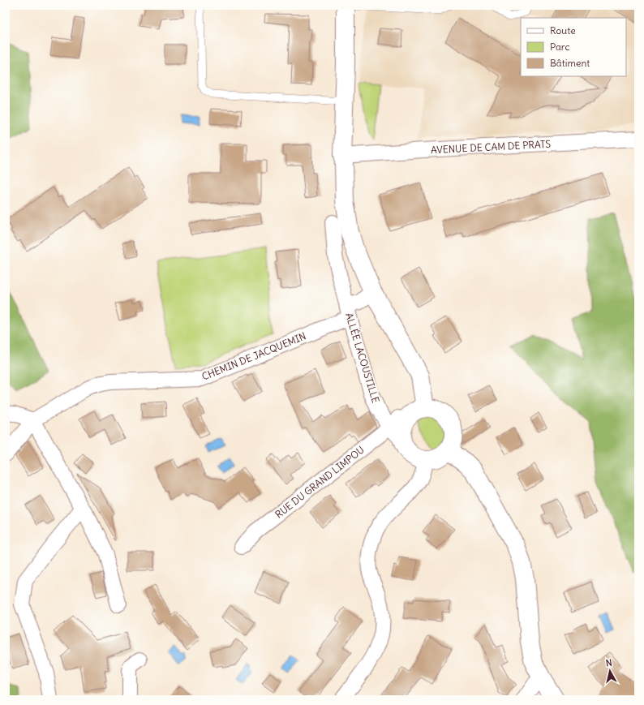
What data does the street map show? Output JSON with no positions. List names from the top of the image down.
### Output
{
  "streets": {
    "street": [
      "AVENUE DE CAM DE PRATS",
      "CHEMIN DE JACQUEMIN",
      "ALLÉE LACOUSTILLE",
      "RUE DU GRAND LIMPOU"
    ]
  },
  "crossings": [
    ["CHEMIN DE JACQUEMIN", "ALLÉE LACOUSTILLE"],
    ["ALLÉE LACOUSTILLE", "RUE DU GRAND LIMPOU"]
  ],
  "legend": ["Route", "Parc", "Bâtiment"],
  "north": "top"
}
